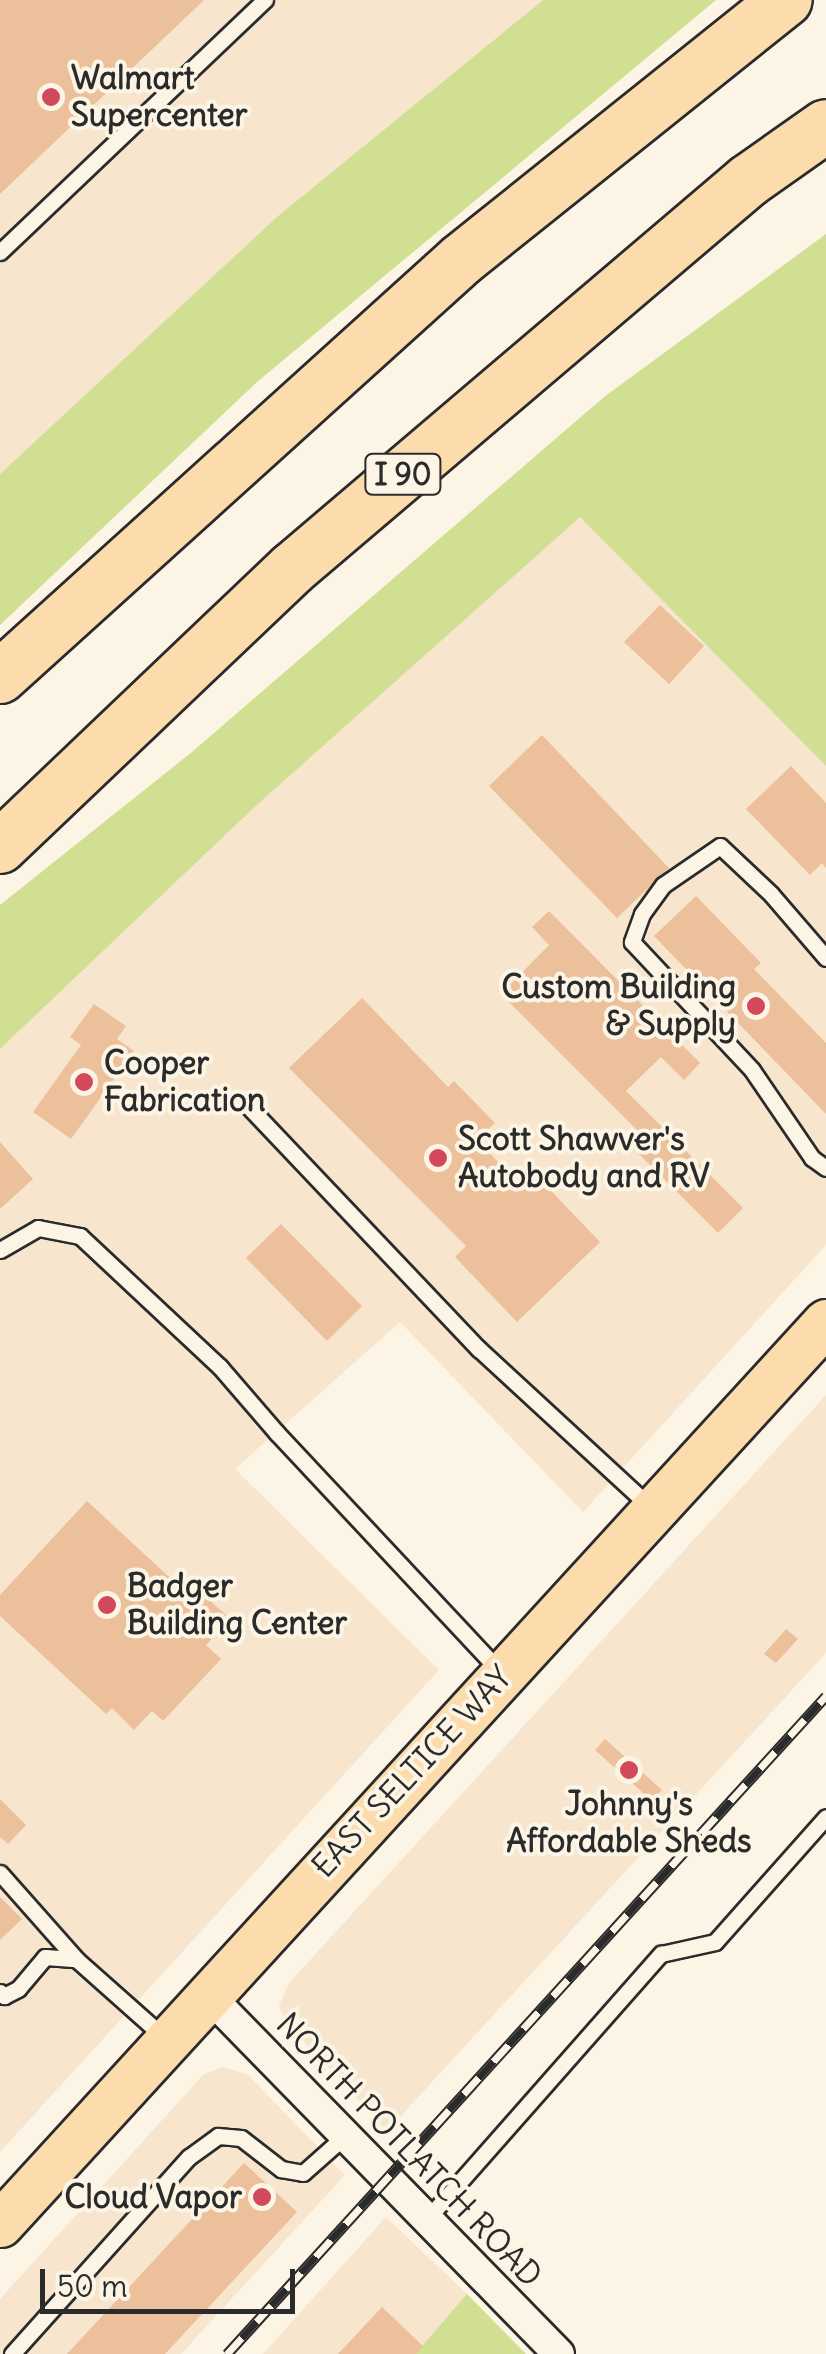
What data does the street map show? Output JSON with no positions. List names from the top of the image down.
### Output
{
  "streets": {
    "highway": ["I 90"],
    "main road": ["EAST SELTICE WAY"],
    "street": ["NORTH POTLATCH ROAD"]
  },
  "crossings": [
    ["EAST SELTICE WAY", "NORTH POTLATCH ROAD"]
  ],
  "places": [
    "Walmart Supercenter",
    "Custom Building & Supply",
    "Cooper Fabrication",
    "Scott Shawver's Autobody and RV",
    "Badger Building Center",
    "Johnny's Affordable Sheds",
    "Cloud Vapor"
  ],
  "scale_bar": "50 m"
}
